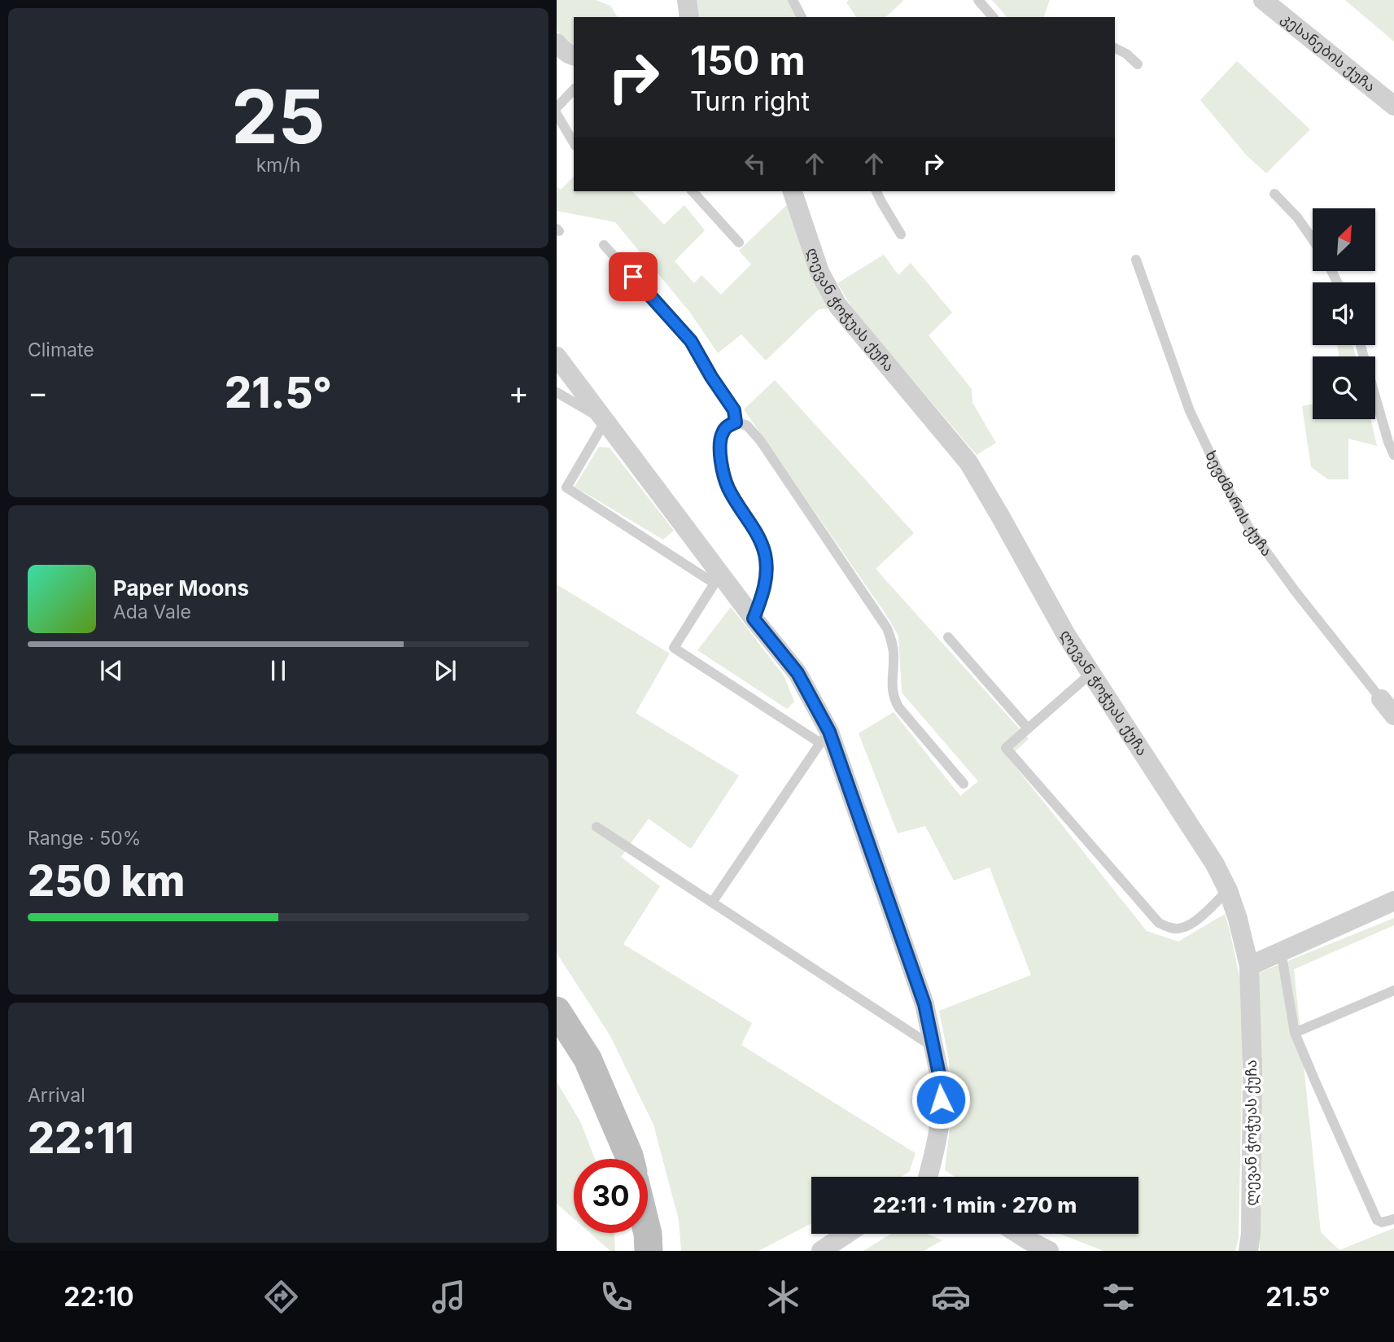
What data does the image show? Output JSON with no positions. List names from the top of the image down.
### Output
{
  "streets": {
    "street": ["კესანების ქუჩა", "ლევან ჭოჭუას ქუჩა", "ხევძმარის ქუჩა"]
  },
  "north": "top right",
  "page": {
    "tile": [
      ["25", "km/h"],
      "Climate",
      ["Range · 50%", "250 km"],
      ["Arrival", "22:11"]
    ],
    "turn": ["150 m", "Turn right"],
    "heat": ["−", "21.5°", "+"],
    "song": ["Paper Moons", "Ada Vale"],
    "limit": "30",
    "trip": "22:11 · 1 min · 270 m",
    "tabs": ["22:10", "21.5°"]
  }
}
